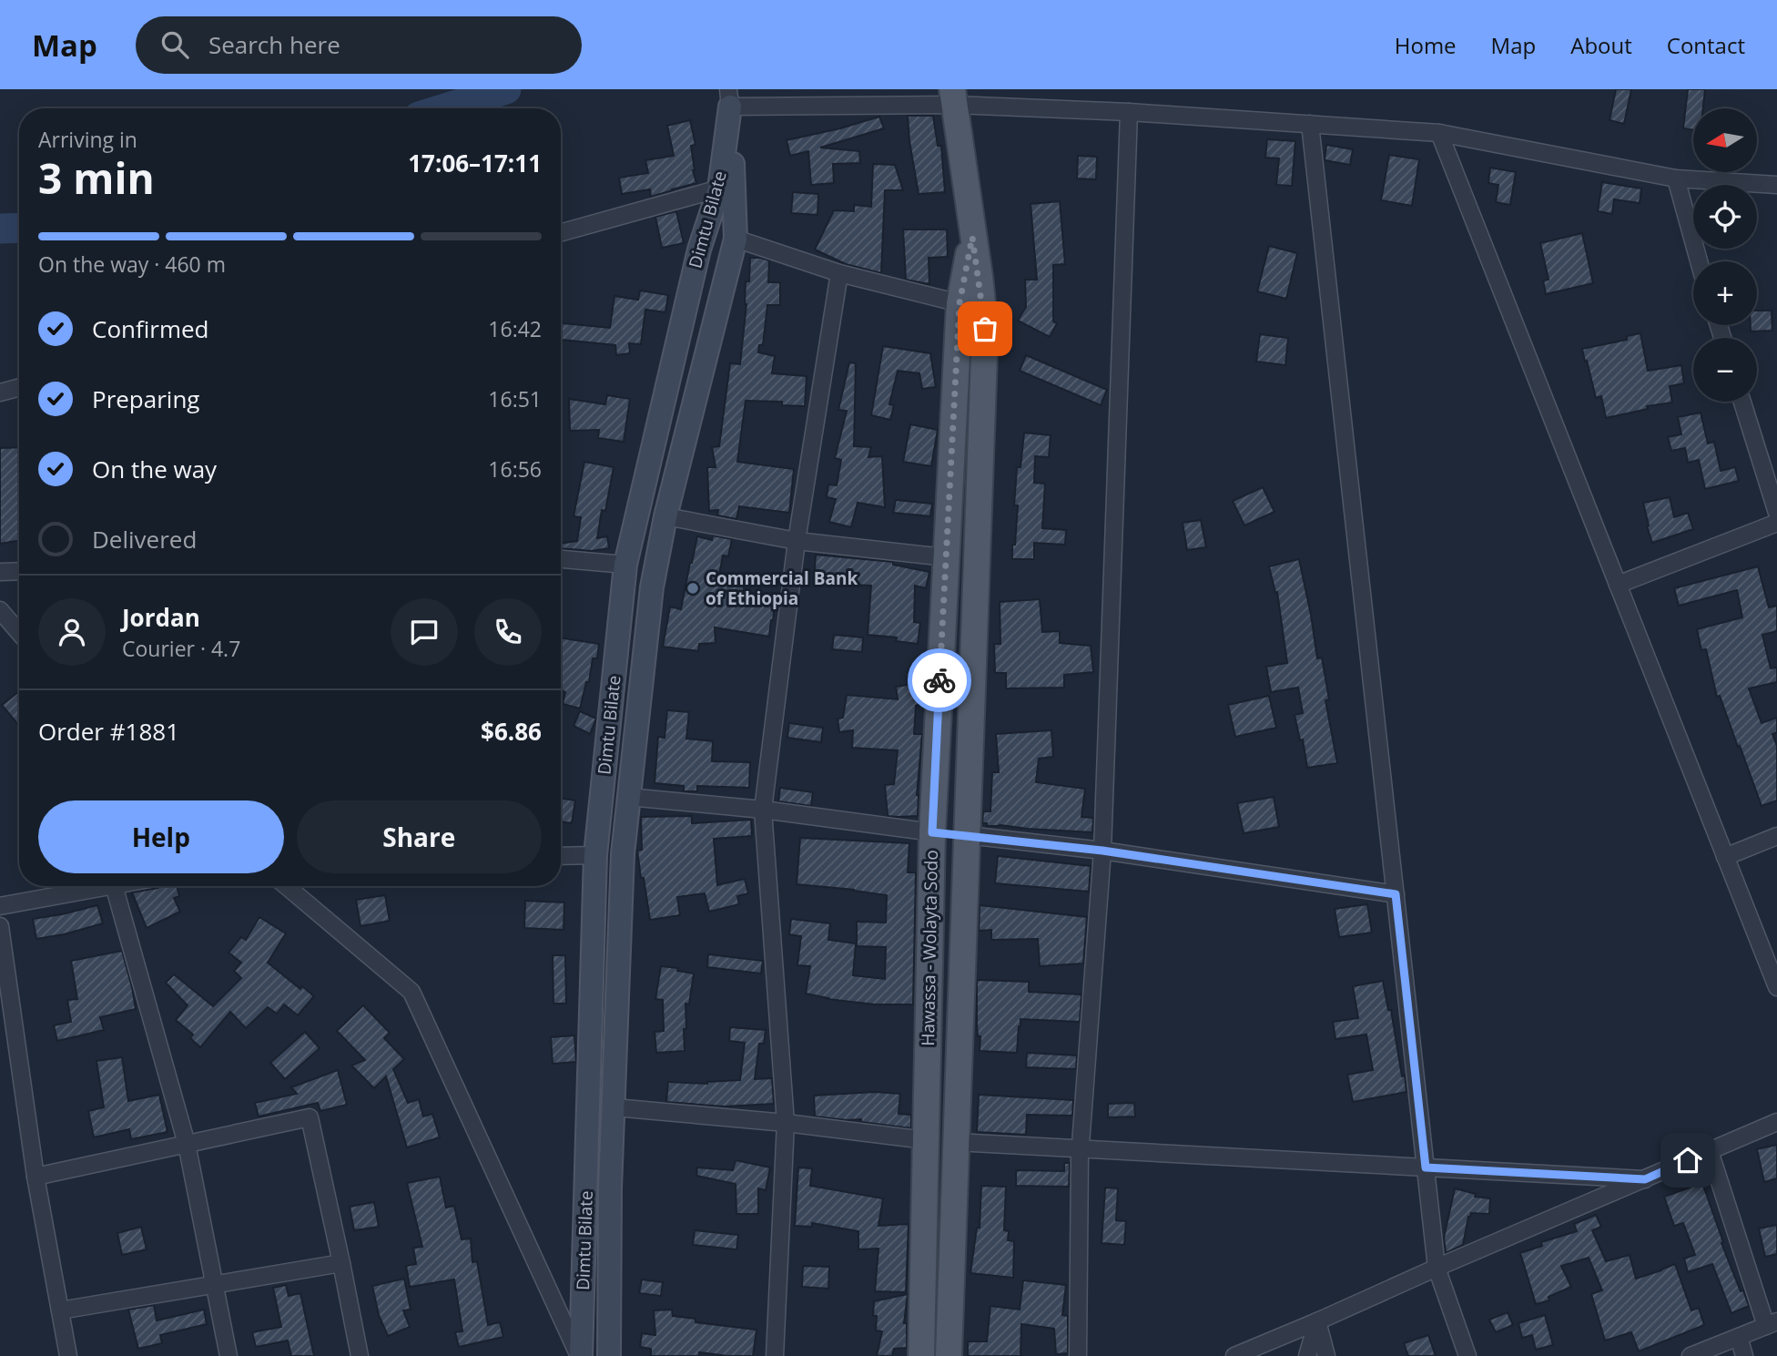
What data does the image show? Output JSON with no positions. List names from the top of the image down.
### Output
{
  "streets": {
    "main road": ["Dimtu Bilate", "Hawassa - Wolayta Sodo"]
  },
  "places": ["Commercial Bank of Ethiopia"],
  "north": "left",
  "page": {
    "header": "Map",
    "search": "Search here",
    "nav": [
      "Home",
      "Map",
      "About",
      "Contact"
    ],
    "map_buttons": ["+", "−"],
    "heading": ["3 min", "Arriving in", "17:06–17:11"],
    "panel": [
      "Jordan",
      "Courier · 4.7",
      "Order #1881",
      "$6.86"
    ],
    "bar": "On the way · 460 m",
    "list": [
      ["Confirmed", "16:42"],
      ["Preparing", "16:51"],
      ["On the way", "16:56"],
      "Delivered"
    ],
    "buttons": ["Help", "Share"]
  }
}
